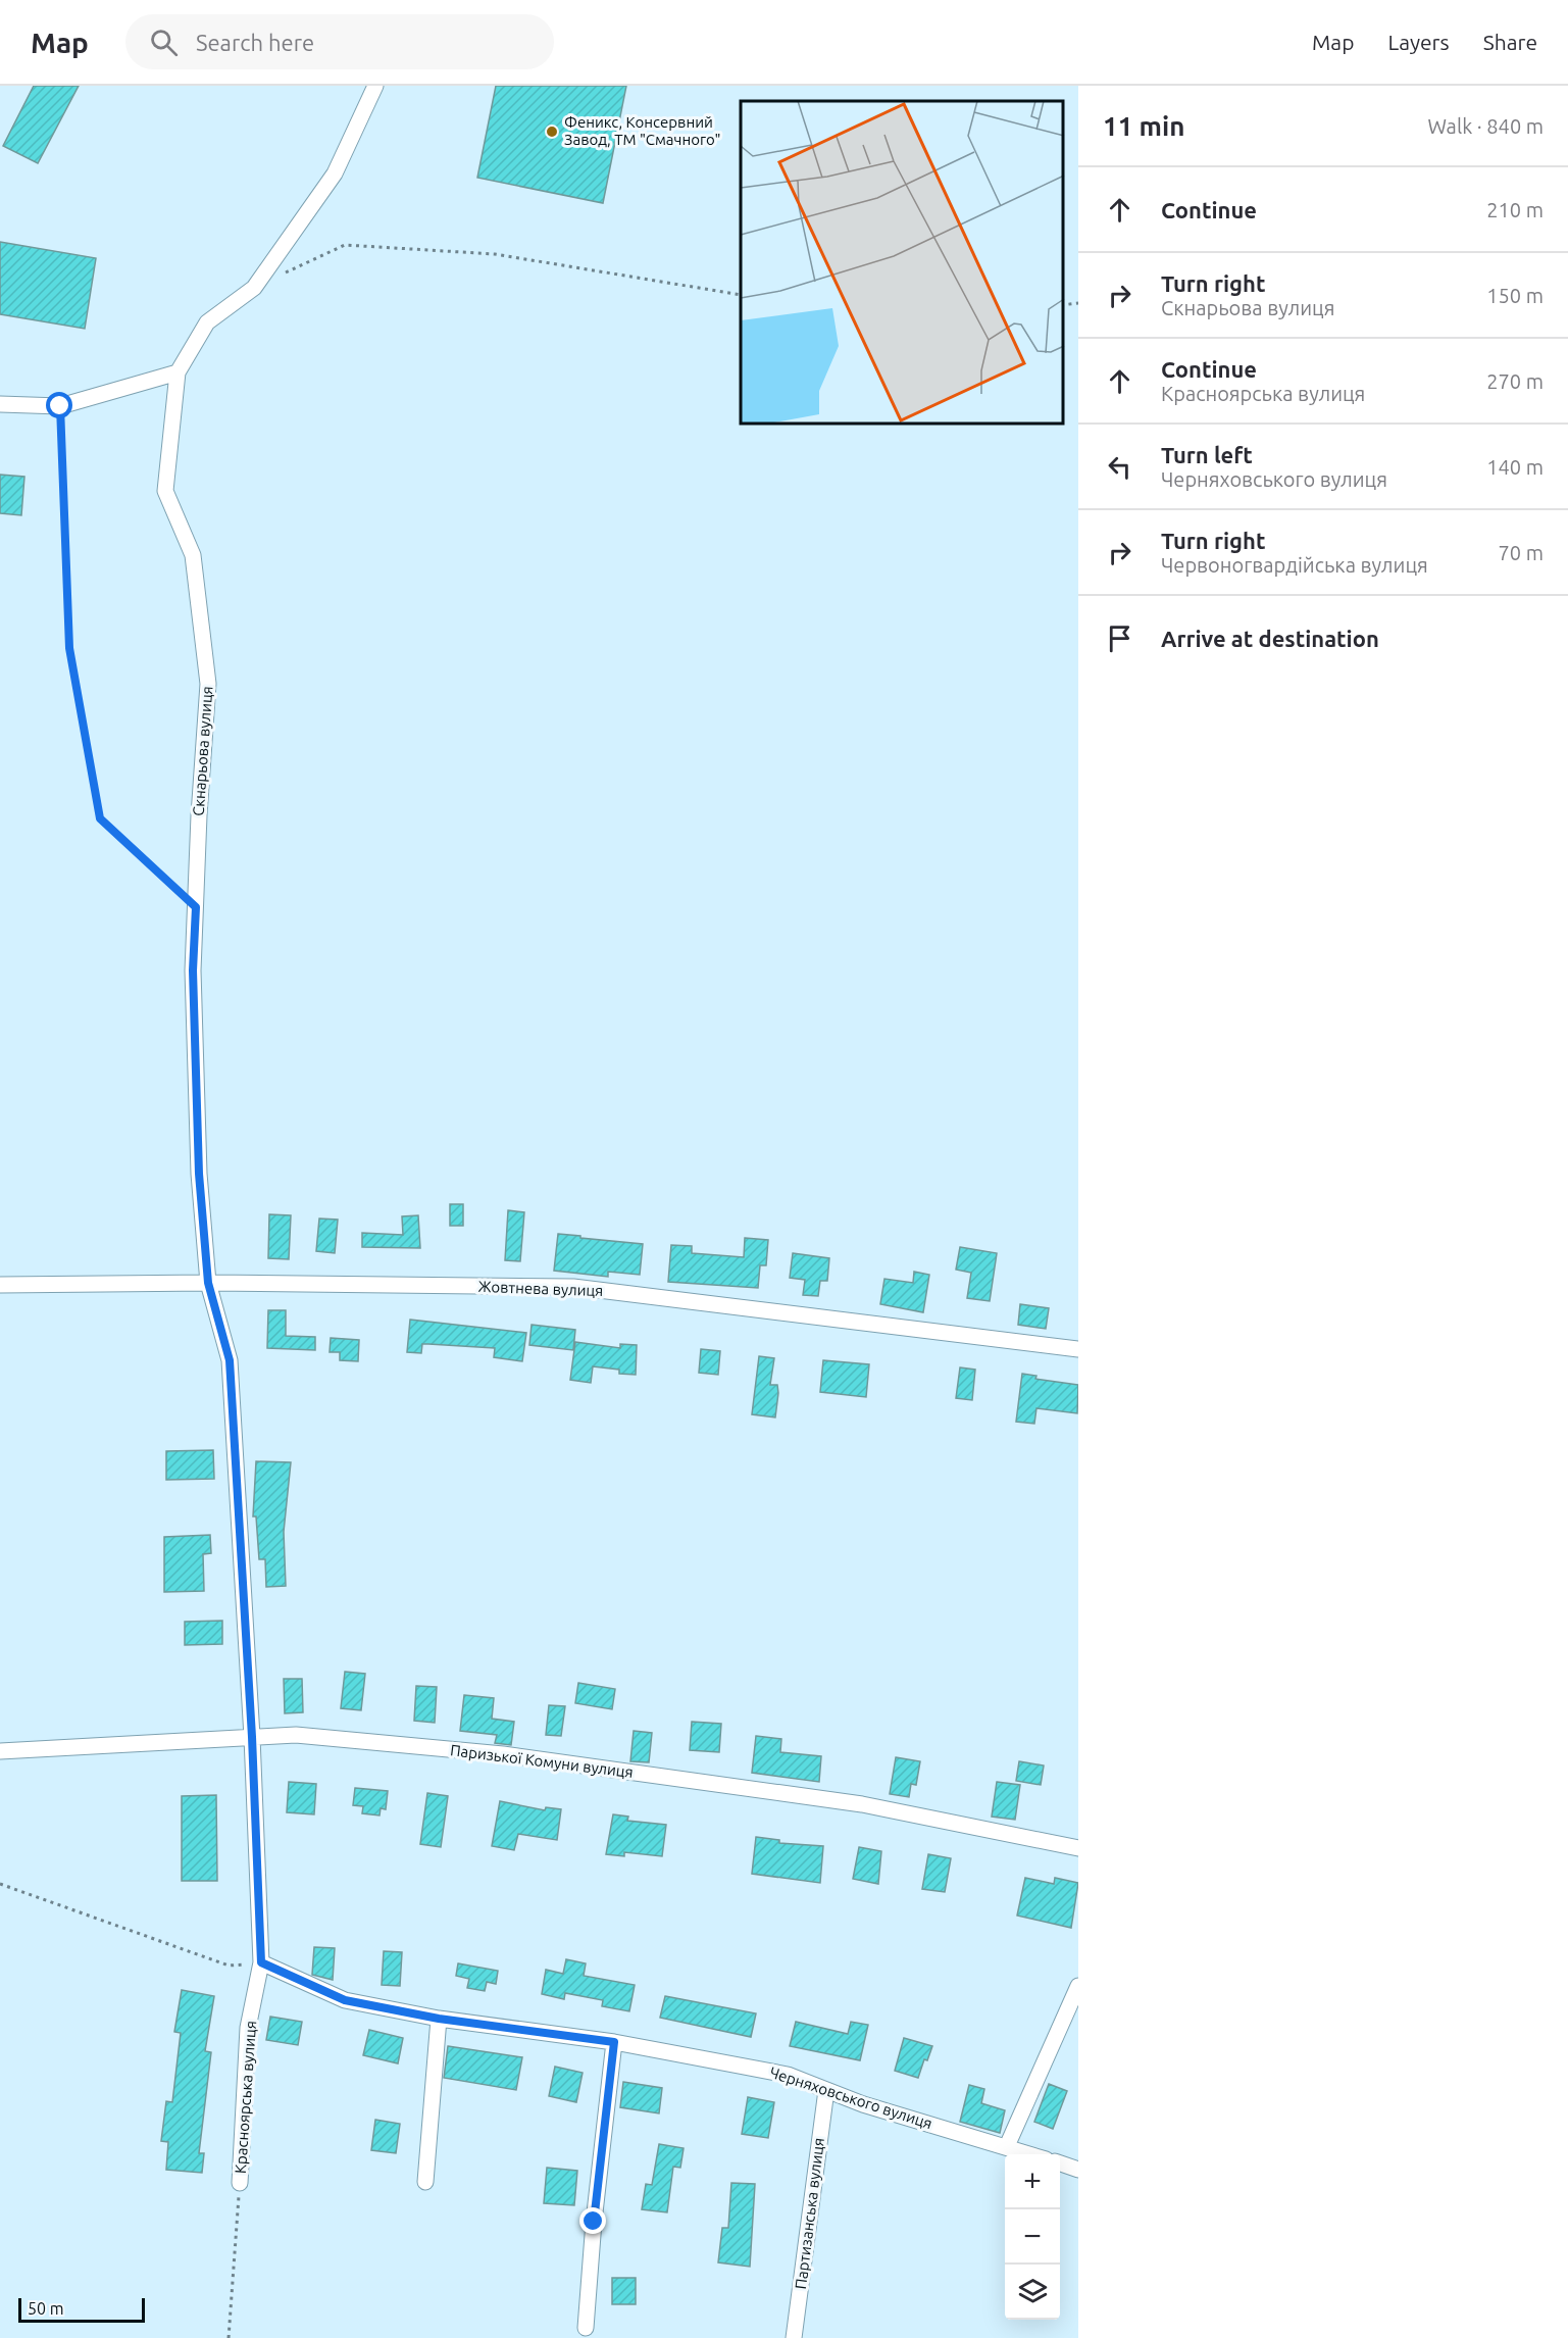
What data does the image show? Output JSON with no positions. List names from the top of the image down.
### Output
{
  "streets": {
    "street": [
      "Скнарьова вулиця",
      "Жовтнева вулиця",
      "Паризької Комуни вулиця",
      "Красноярська вулиця",
      "Черняховського вулиця",
      "Партизанська вулиця"
    ]
  },
  "crossings": [
    ["Скнарьова вулиця", "Жовтнева вулиця"],
    ["Скнарьова вулиця", "Красноярська вулиця"],
    ["Жовтнева вулиця", "Красноярська вулиця"],
    ["Паризької Комуни вулиця", "Красноярська вулиця"],
    ["Красноярська вулиця", "Черняховського вулиця"],
    ["Черняховського вулиця", "Партизанська вулиця"]
  ],
  "places": ["Феникс, Консервний Завод, ТМ \"Смачного\""],
  "scale_bar": "50 m",
  "page": {
    "header": "Map",
    "search": "Search here",
    "nav": ["Map", "Layers", "Share"],
    "heading": ["11 min", "Walk · 840 m"],
    "list": [
      ["Continue", "210 m"],
      ["Turn right", "Скнарьова вулиця", "150 m"],
      ["Continue", "Красноярська вулиця", "270 m"],
      ["Turn left", "Черняховського вулиця", "140 m"],
      ["Turn right", "Червоногвардійська вулиця", "70 m"],
      "Arrive at destination"
    ],
    "map_buttons": ["+", "−"],
    "scale": "50 m"
  }
}
